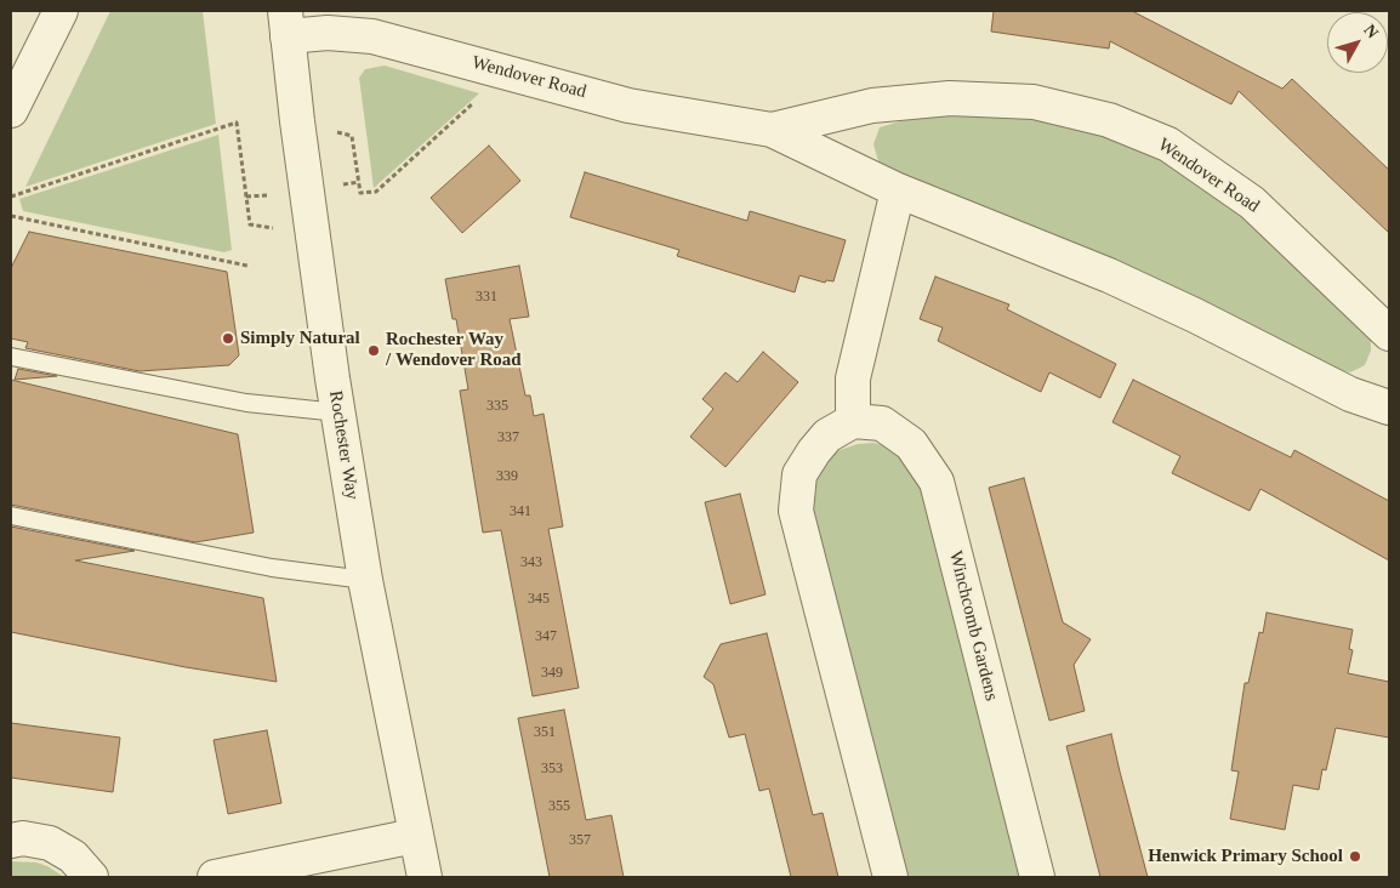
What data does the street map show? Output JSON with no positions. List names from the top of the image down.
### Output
{
  "streets": {
    "street": ["Wendover Road", "Rochester Way", "Winchcomb Gardens"]
  },
  "crossings": [
    ["Wendover Road", "Rochester Way"]
  ],
  "places": ["Simply Natural", "Rochester Way / Wendover Road", "Henwick Primary School"],
  "house_numbers": [
    "331",
    "335",
    "337",
    "339",
    "341",
    "343",
    "345",
    "347",
    "349",
    "351",
    "353",
    "355",
    "357"
  ],
  "north": "top right"
}
